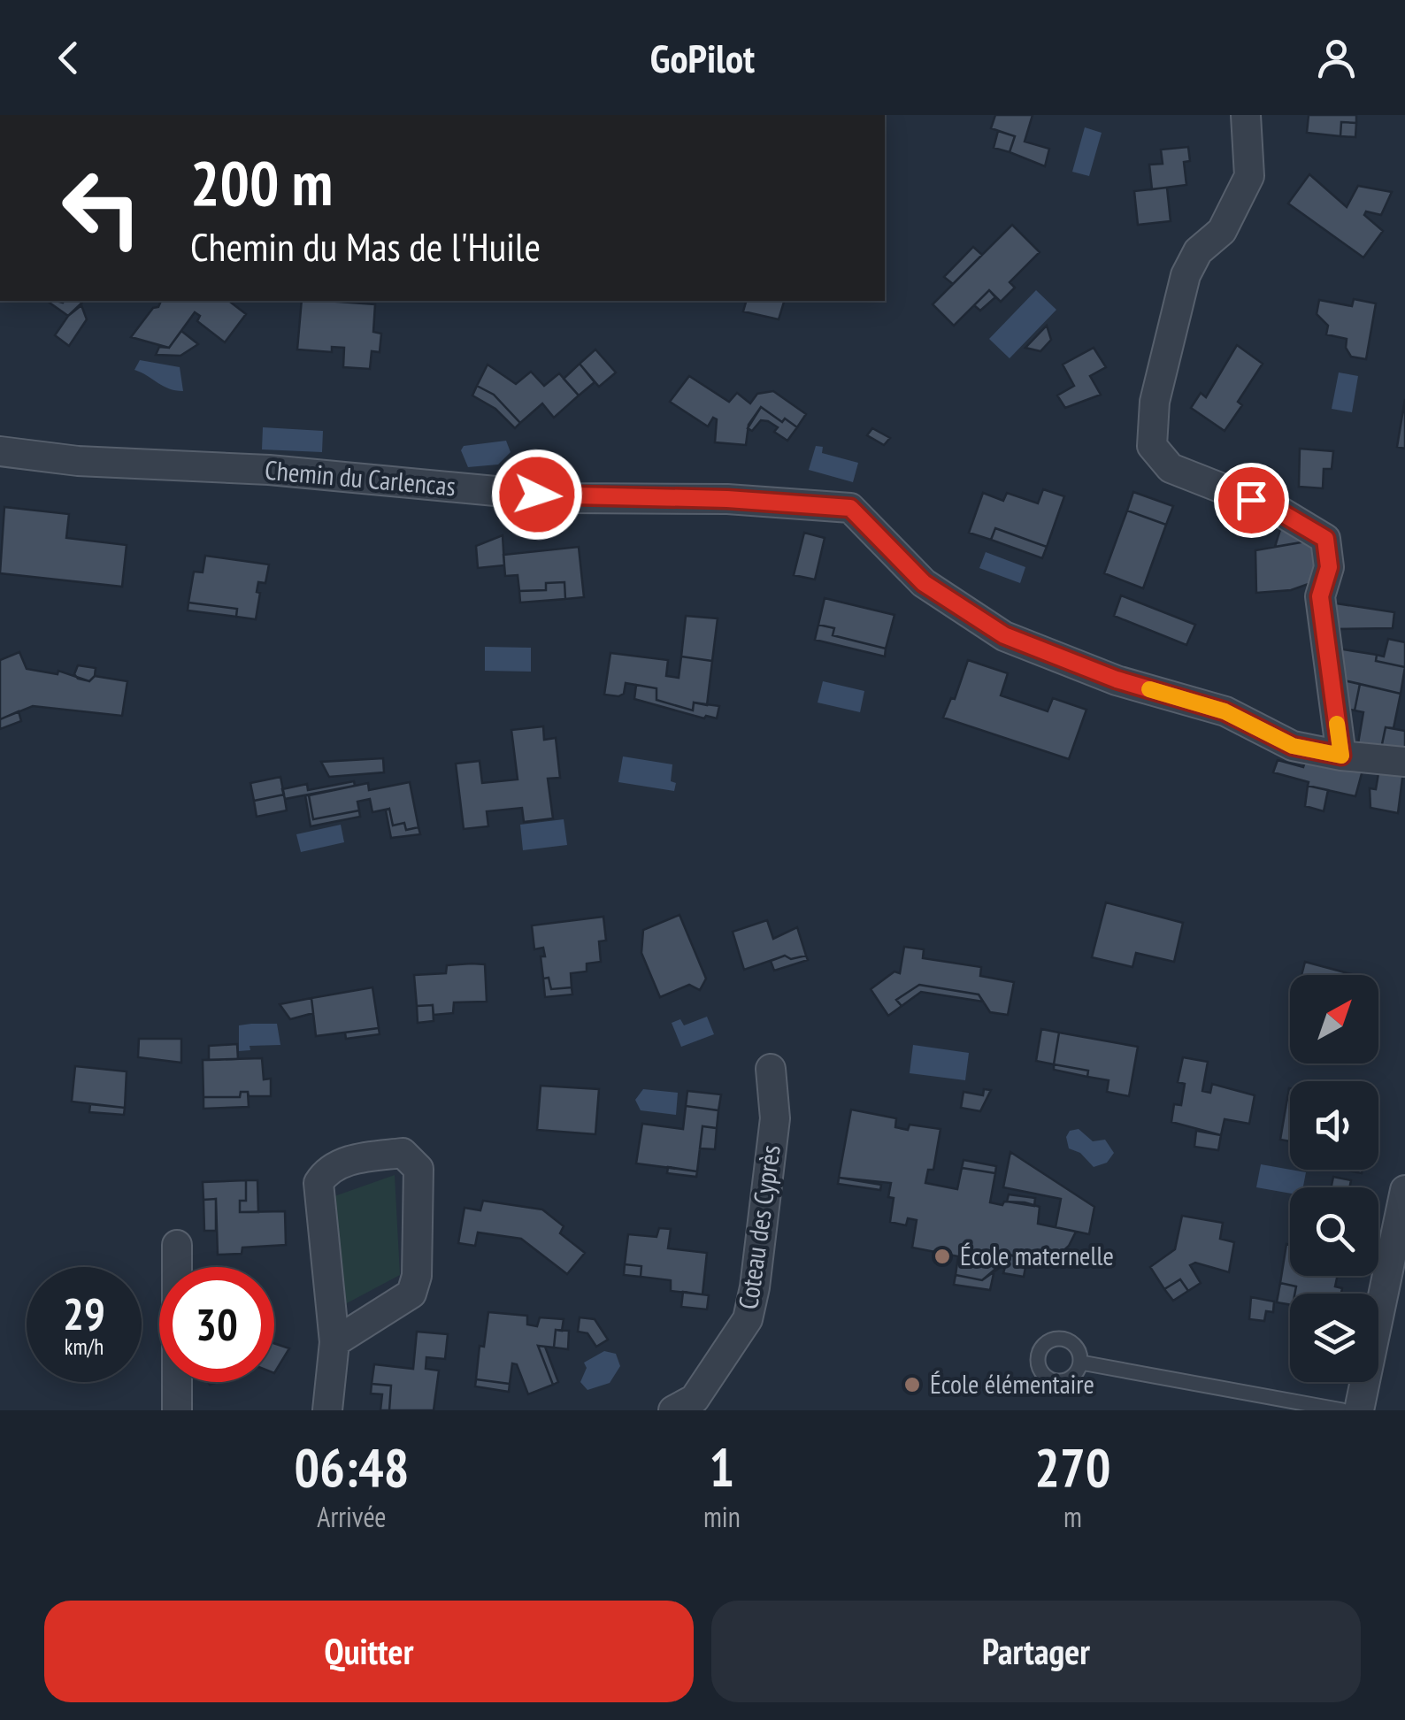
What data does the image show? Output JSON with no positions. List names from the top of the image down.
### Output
{
  "streets": {
    "street": ["Chemin du Carlencas", "Coteau des Cyprès"]
  },
  "places": ["École maternelle", "École élémentaire"],
  "north": "top right",
  "page": {
    "header": "GoPilot",
    "turn": ["200 m", "Chemin du Mas de l'Huile"],
    "speed": "29 km/h",
    "limit": "30",
    "eta": [
      "06:48",
      "Arrivée",
      "1",
      "min",
      "270",
      "m"
    ],
    "buttons": ["Quitter", "Partager"]
  }
}
